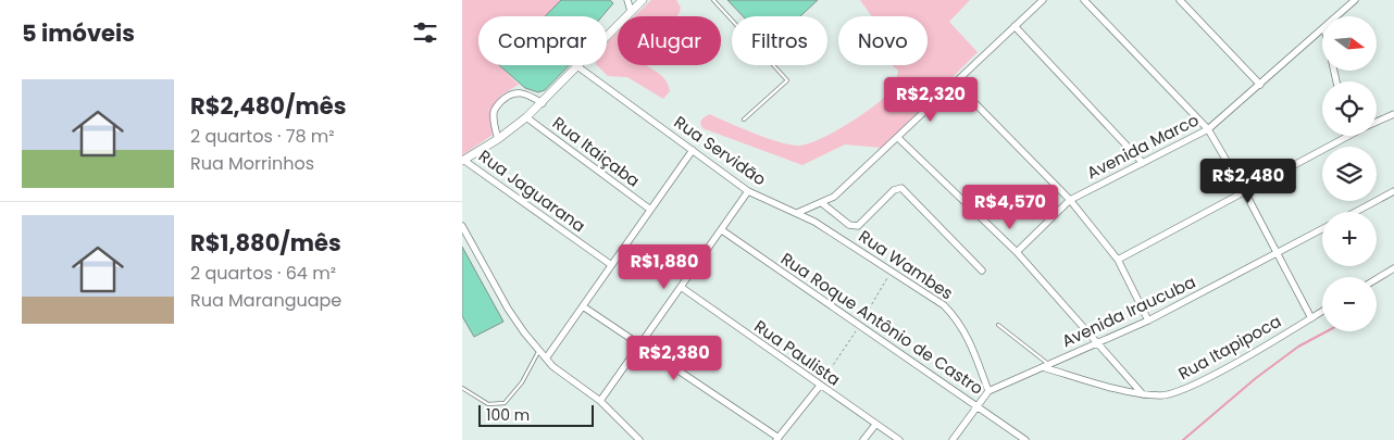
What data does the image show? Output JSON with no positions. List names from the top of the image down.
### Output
{
  "streets": {
    "street": [
      "Avenida Marco",
      "Rua Servidão",
      "Rua Itaiçaba",
      "Rua Jaguarana",
      "Rua Wambes",
      "Avenida Iraucuba",
      "Rua Roque Antônio de Castro",
      "Rua Itapipoca",
      "Rua Paulista"
    ]
  },
  "crossings": [
    ["Rua Servidão", "Rua Wambes"],
    ["Rua Wambes", "Avenida Iraucuba"],
    ["Avenida Iraucuba", "Rua Roque Antônio de Castro"],
    ["Avenida Iraucuba", "Rua Itapipoca"]
  ],
  "scale_bar": "100 m",
  "north": "right",
  "page": {
    "heading": "5 imóveis",
    "map_buttons": ["+", "−"],
    "chip": [
      "Comprar",
      "Alugar",
      "Filtros",
      "Novo"
    ],
    "list": [
      {
        "name": "R$2,480/mês",
        "note": "2 quartos · 78 m² · Rua Morrinhos"
      },
      {
        "name": "R$1,880/mês",
        "note": "2 quartos · 64 m² · Rua Maranguape"
      }
    ],
    "price": [
      "R$2,320",
      "R$2,480",
      "R$4,570",
      "R$1,880",
      "R$2,380"
    ],
    "scale": "100 m"
  }
}
